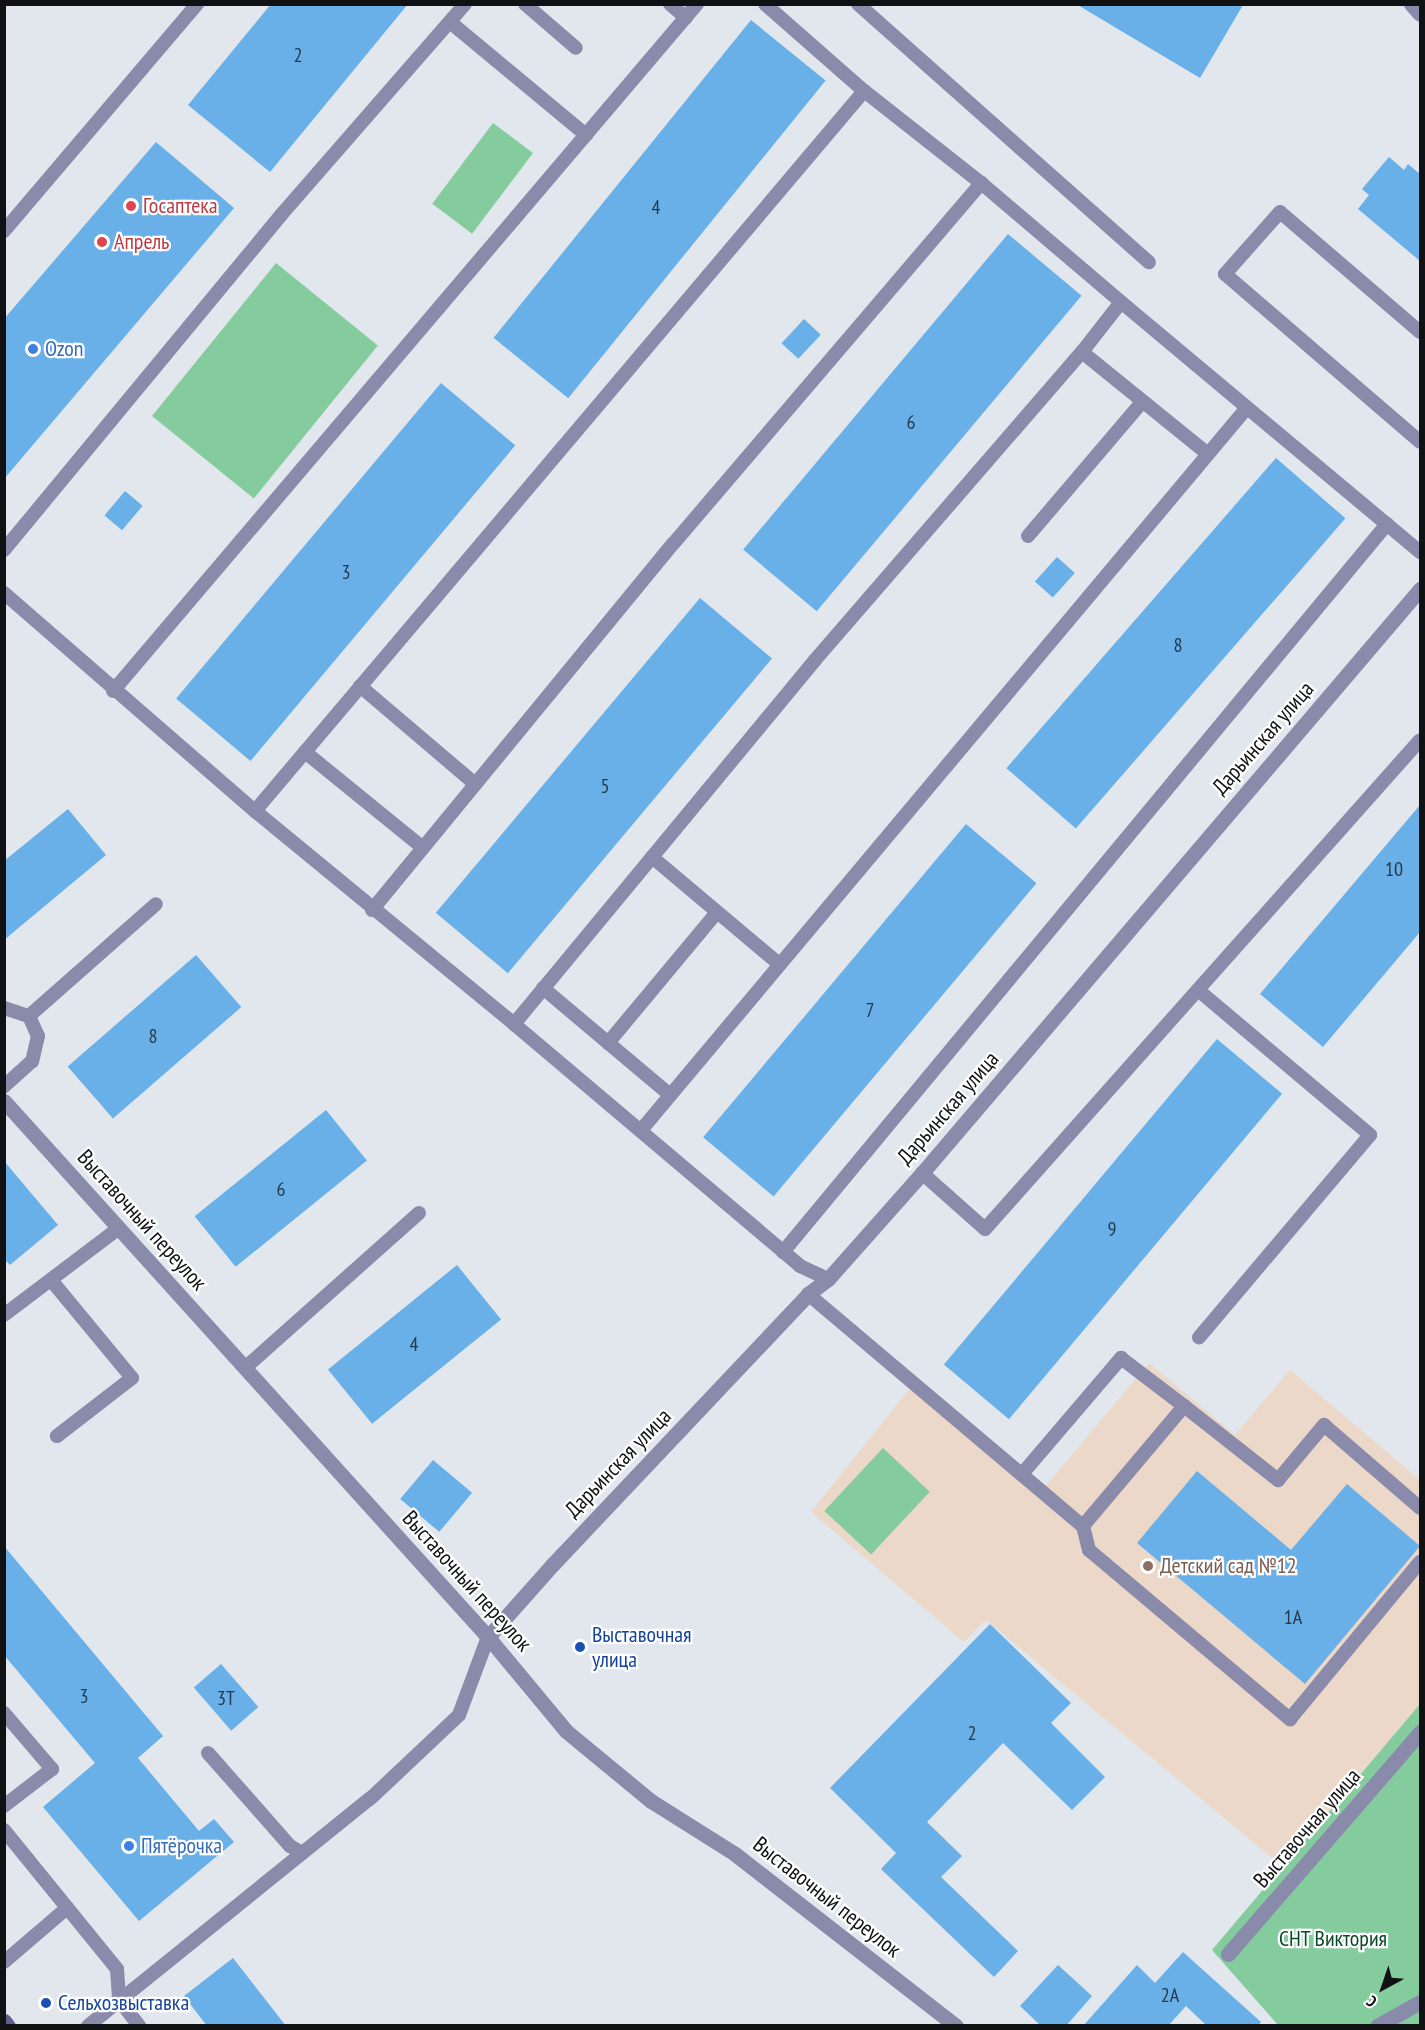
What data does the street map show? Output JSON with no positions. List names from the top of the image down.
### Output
{
  "streets": {
    "street": ["Дарьинская улица", "Выставочный переулок", "Выставочная улица"]
  },
  "crossings": [
    ["Дарьинская улица", "Выставочный переулок"]
  ],
  "parks": ["СНТ Виктория"],
  "places": [
    "Госаптека",
    "Апрель",
    "Ozon",
    "Детский сад №12",
    "Выставочная улица",
    "Пятёрочка",
    "Сельхозвыставка"
  ],
  "house_numbers": [
    "2",
    "4",
    "6",
    "3",
    "8",
    "5",
    "10",
    "7",
    "8",
    "6",
    "9",
    "4",
    "1А",
    "3",
    "3Т",
    "2",
    "2А"
  ],
  "north": "bottom left"
}
